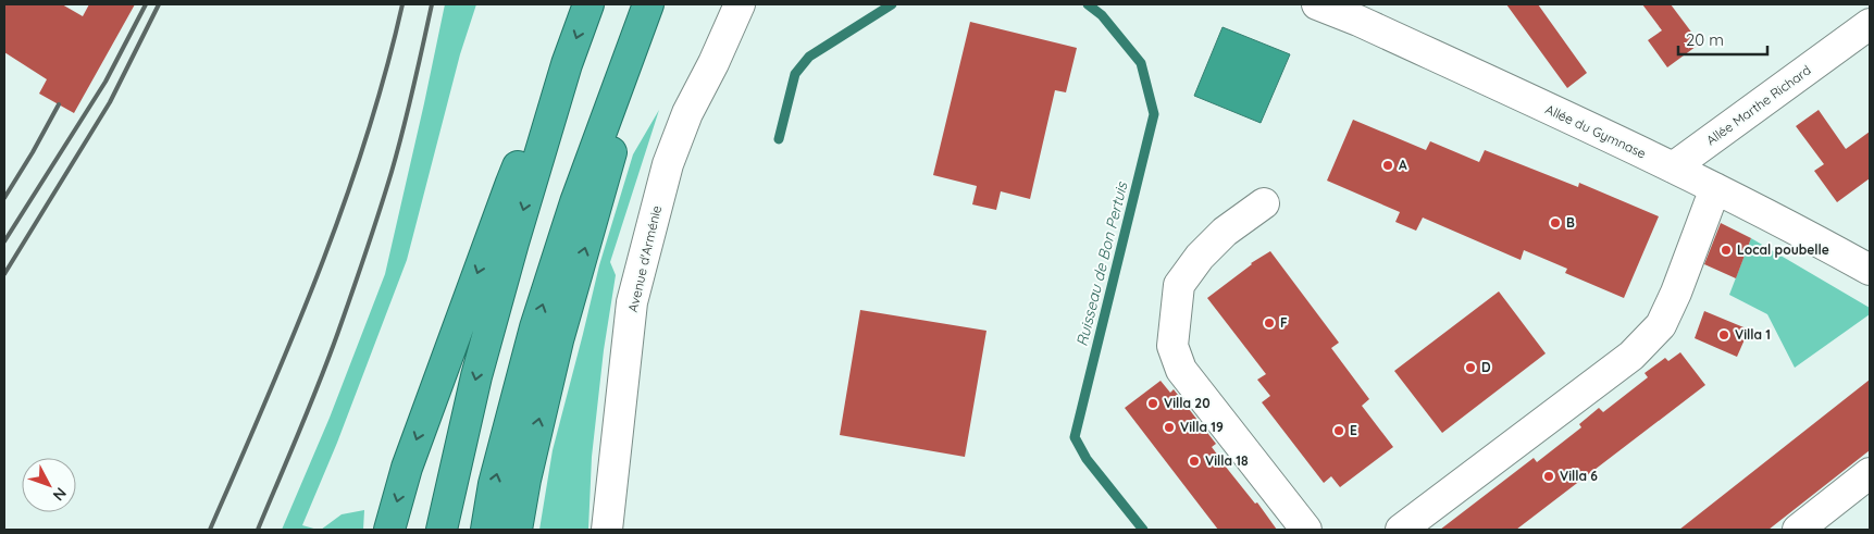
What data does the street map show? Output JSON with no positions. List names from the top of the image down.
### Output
{
  "streets": {
    "street": ["Allée Marthe Richard", "Allée du Gymnase", "Avenue d'Arménie"]
  },
  "crossings": [
    ["Allée Marthe Richard", "Allée du Gymnase"]
  ],
  "water": ["Ruisseau de Bon Pertuis"],
  "places": [
    "A",
    "B",
    "Local poubelle",
    "F",
    "Villa 1",
    "D",
    "Villa 20",
    "Villa 19",
    "E",
    "Villa 18",
    "Villa 6"
  ],
  "scale_bar": "20 m",
  "north": "bottom right"
}
